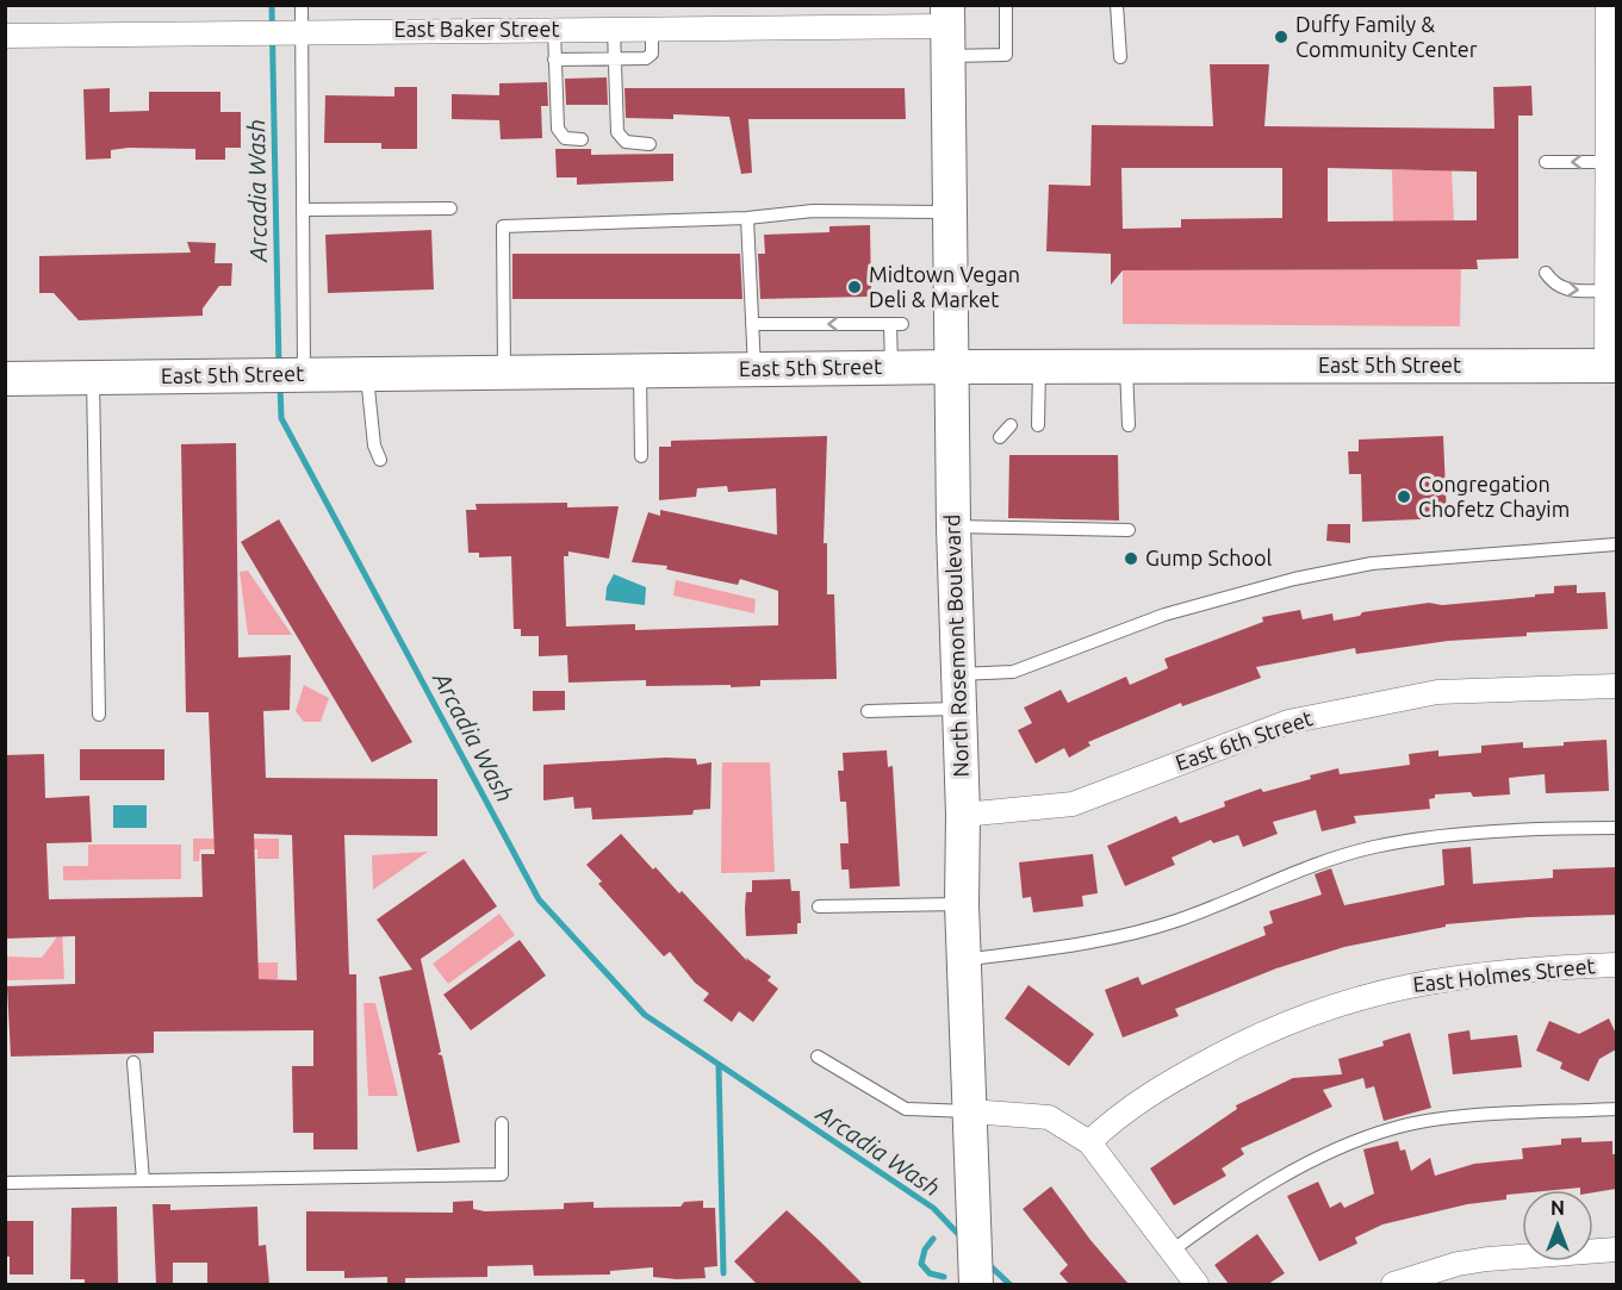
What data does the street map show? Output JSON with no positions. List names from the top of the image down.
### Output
{
  "streets": {
    "street": [
      "East Baker Street",
      "East 5th Street",
      "North Rosemont Boulevard",
      "East 6th Street",
      "East Holmes Street"
    ]
  },
  "crossings": [
    ["East Baker Street", "North Rosemont Boulevard"],
    ["East 5th Street", "North Rosemont Boulevard"],
    ["North Rosemont Boulevard", "East 6th Street"]
  ],
  "water": ["Arcadia Wash"],
  "places": [
    "Duffy Family & Community Center",
    "Midtown Vegan Deli & Market",
    "Congregation Chofetz Chayim",
    "Gump School"
  ],
  "north": "top"
}
